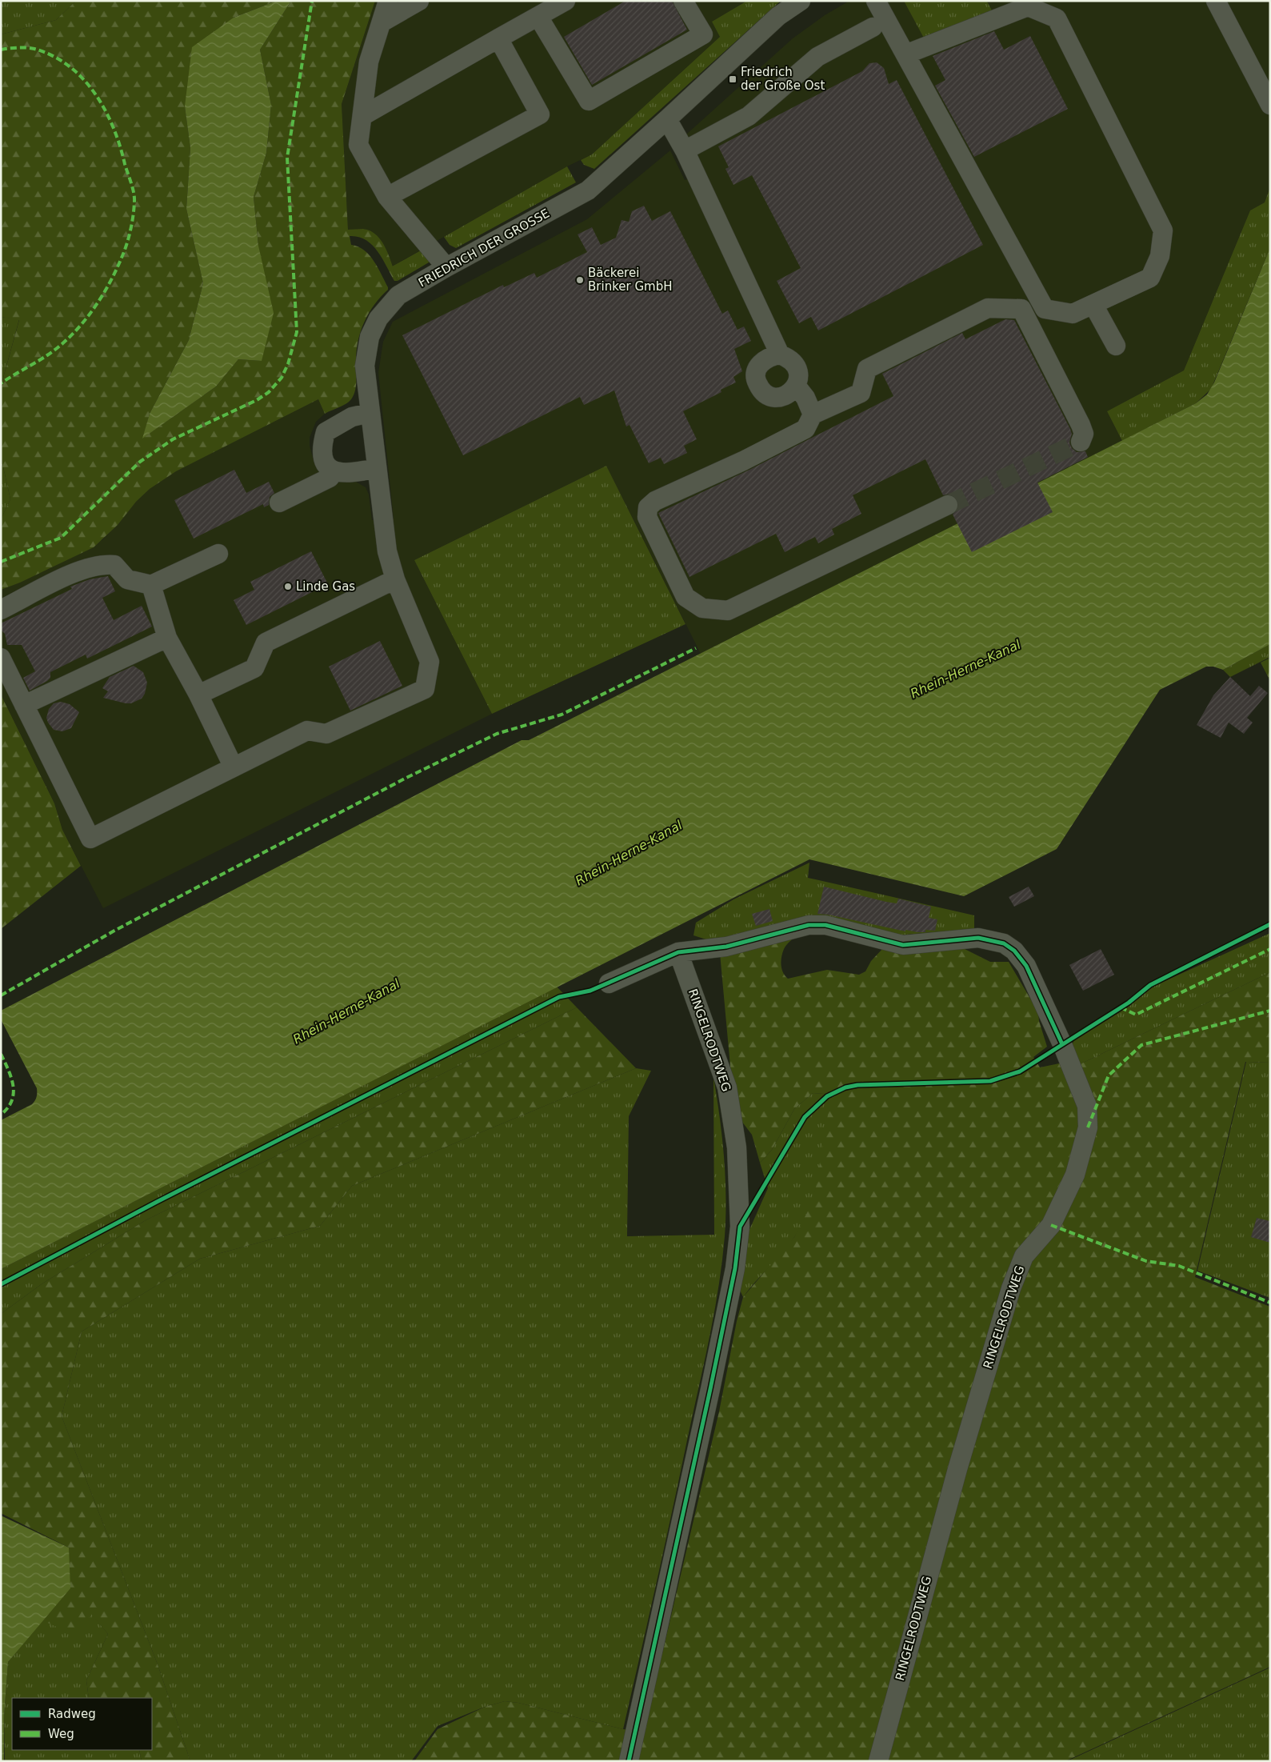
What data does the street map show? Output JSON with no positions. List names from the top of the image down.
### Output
{
  "streets": {
    "street": ["FRIEDRICH DER GROSSE", "RINGELRODTWEG"]
  },
  "water": ["Rhein-Herne-Kanal"],
  "places": {
    "transit": ["Friedrich der Große Ost"],
    "other": ["Bäckerei Brinker GmbH", "Linde Gas"]
  },
  "legend": ["Radweg", "Weg"]
}
